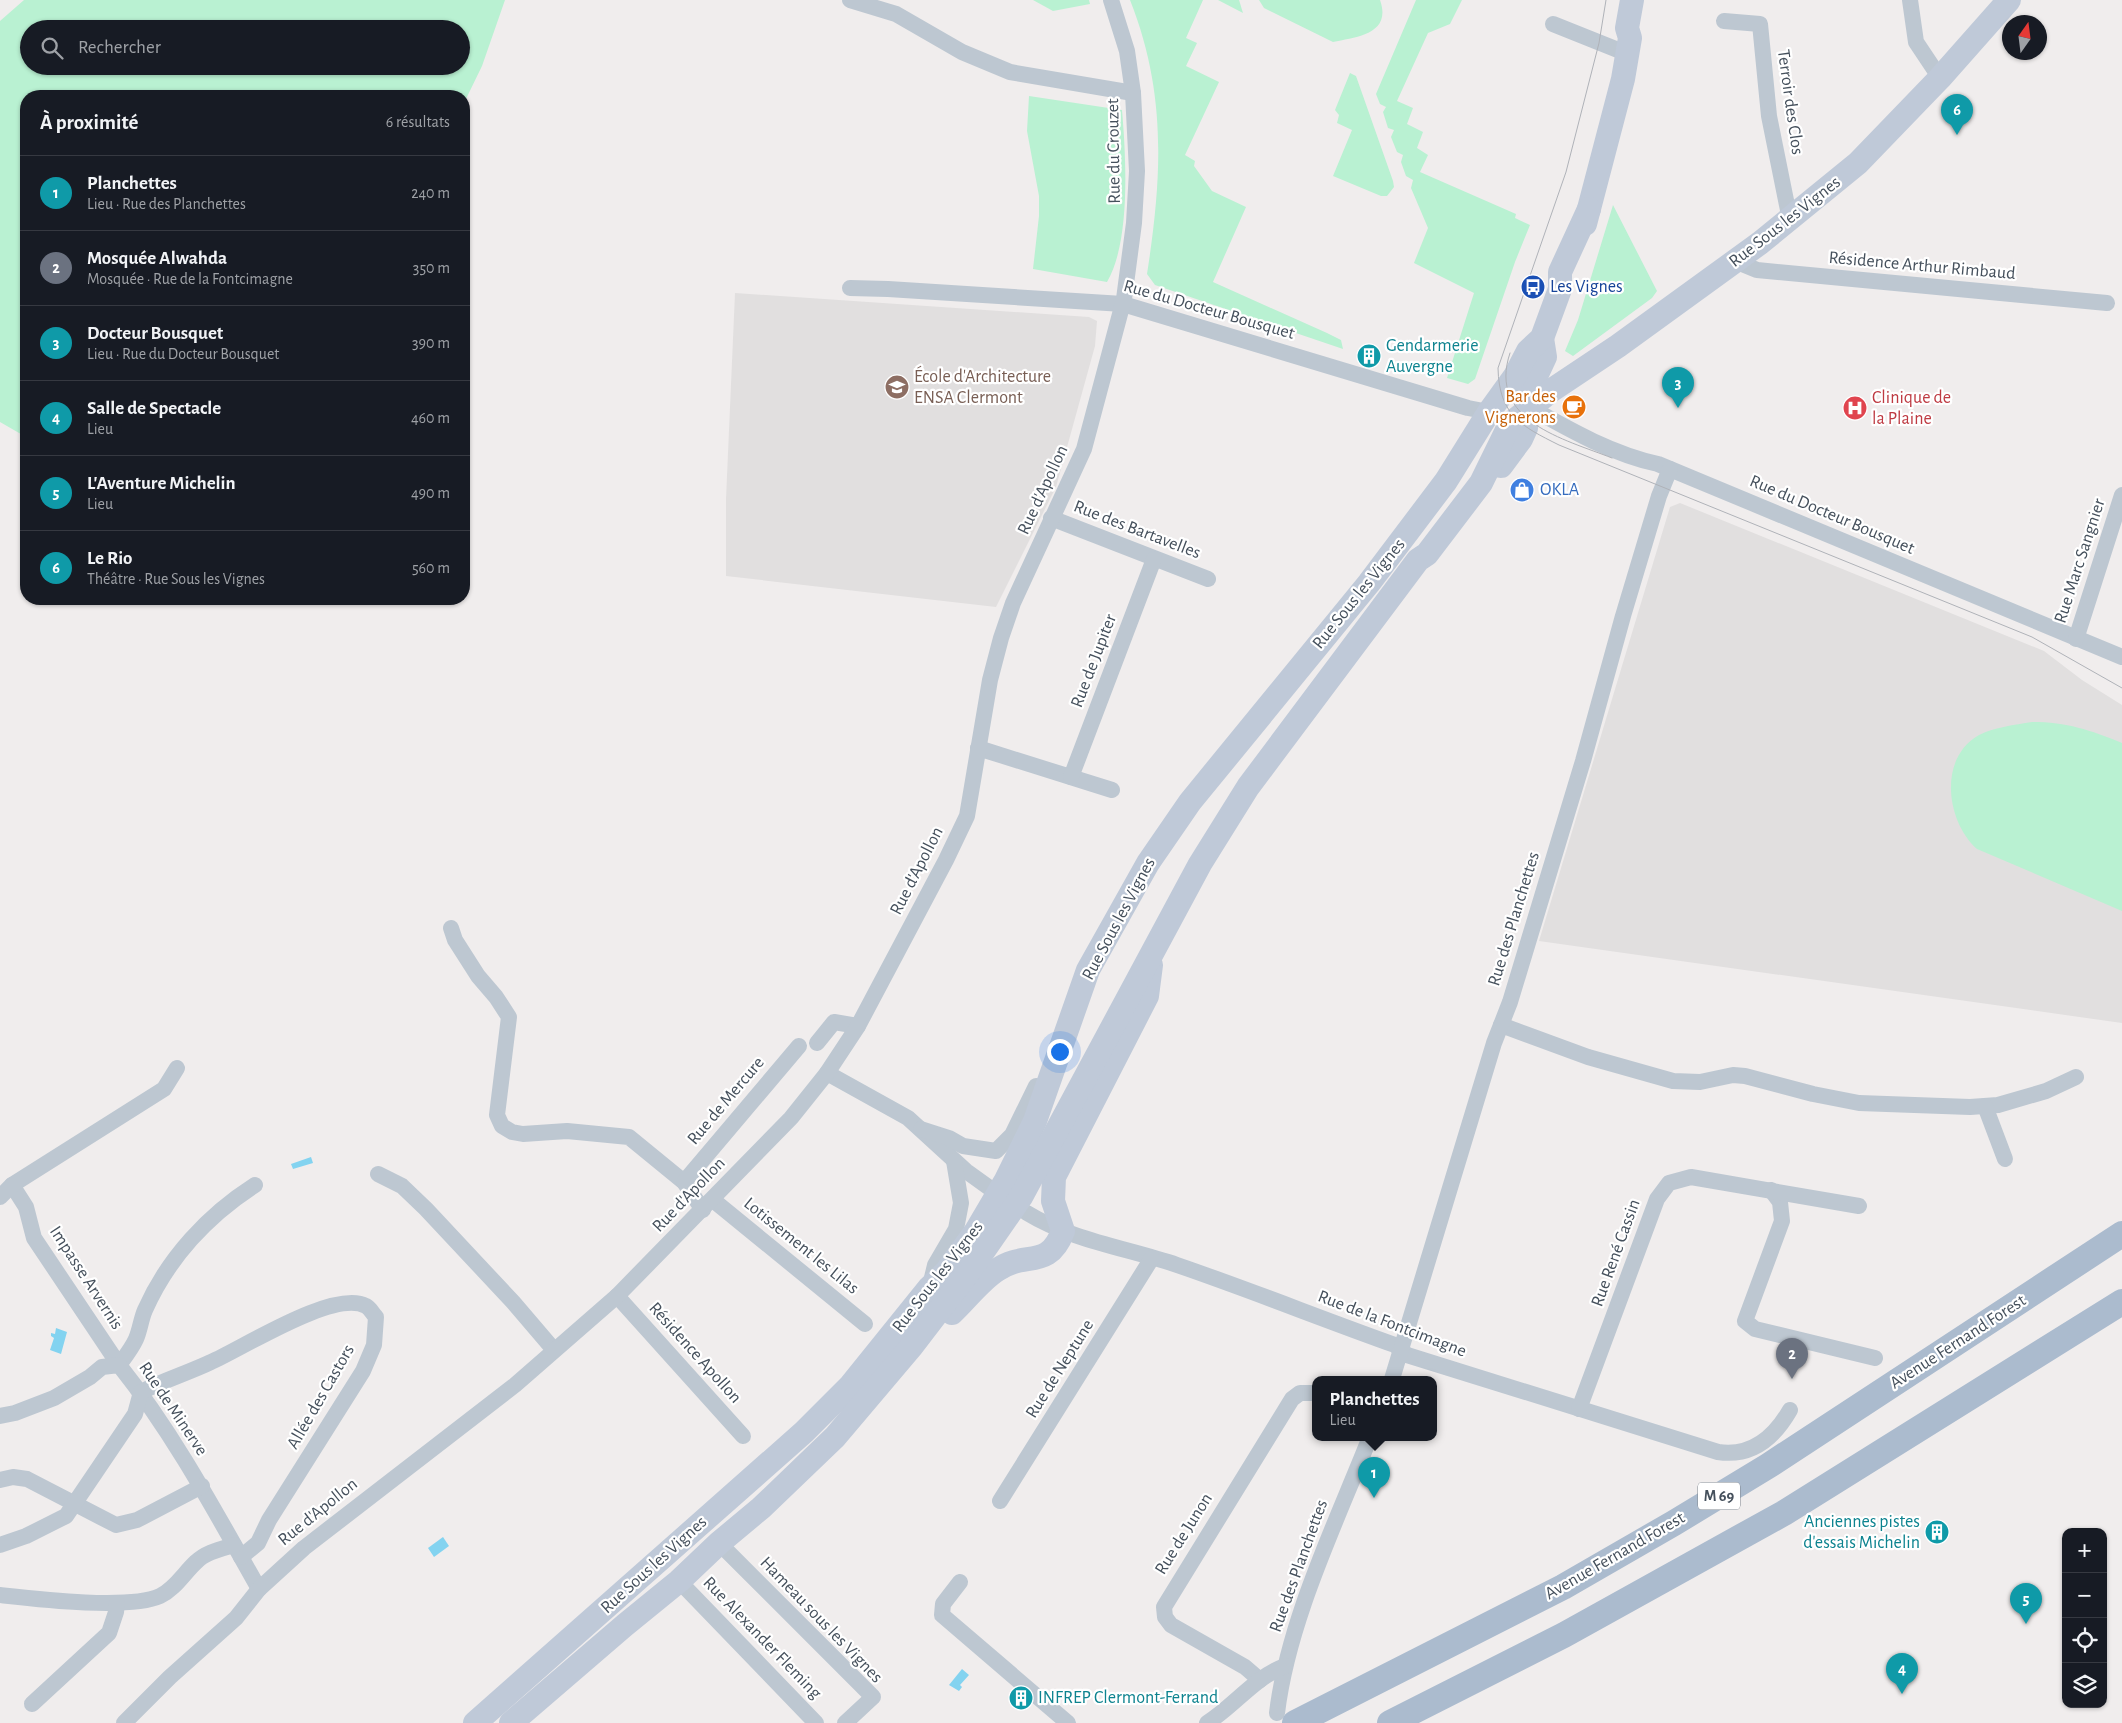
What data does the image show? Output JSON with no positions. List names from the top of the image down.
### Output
{
  "streets": {
    "main road": ["Avenue Fernand Forest", "M 69"],
    "street": [
      "Terroir des Clos",
      "Rue du Crouzet",
      "Rue Sous les Vignes",
      "Résidence Arthur Rimbaud",
      "Rue du Docteur Bousquet",
      "Rue d'Apollon",
      "Rue des Bartavelles",
      "Rue Marc Sangnier",
      "Rue de Jupiter",
      "Rue des Planchettes",
      "Rue de Mercure",
      "Lotissement les Lilas",
      "Rue René Cassin",
      "Impasse Arvernis",
      "Rue de la Fontcimagne",
      "Résidence Apollon",
      "Rue de Neptune",
      "Allée des Castors",
      "Rue de Minerve",
      "Rue de Junon",
      "Hameau sous les Vignes",
      "Rue Alexander Fleming"
    ]
  },
  "crossings": [
    ["Terroir des Clos", "Rue Sous les Vignes"],
    ["Rue du Crouzet", "Rue du Docteur Bousquet"],
    ["Rue du Crouzet", "Rue d'Apollon"],
    ["Rue Sous les Vignes", "Résidence Arthur Rimbaud"],
    ["Rue Sous les Vignes", "Rue du Docteur Bousquet"],
    ["Rue Sous les Vignes", "Hameau sous les Vignes"],
    ["Rue Sous les Vignes", "Rue Alexander Fleming"],
    ["Rue du Docteur Bousquet", "Rue d'Apollon"],
    ["Rue du Docteur Bousquet", "Rue Marc Sangnier"],
    ["Rue du Docteur Bousquet", "Rue des Planchettes"],
    ["Rue d'Apollon", "Rue des Bartavelles"],
    ["Rue d'Apollon", "Lotissement les Lilas"],
    ["Rue d'Apollon", "Résidence Apollon"],
    ["Rue d'Apollon", "Rue de Minerve"],
    ["Rue des Bartavelles", "Rue de Jupiter"],
    ["Rue des Planchettes", "Rue de la Fontcimagne"],
    ["Rue des Planchettes", "Avenue Fernand Forest"],
    ["Rue René Cassin", "Rue de la Fontcimagne"],
    ["Impasse Arvernis", "Rue de Minerve"],
    ["Rue de la Fontcimagne", "Rue de Neptune"],
    ["Allée des Castors", "Rue de Minerve"]
  ],
  "places": {
    "bus stop": ["Les Vignes"],
    "building": ["Gendarmerie Auvergne", "Anciennes pistes d'essais Michelin", "INFREP Clermont-Ferrand"],
    "school or university": ["École d'Architecture ENSA Clermont"],
    "cafe": ["Bar des Vignerons"],
    "hospital": ["Clinique de la Plaine"],
    "shop": ["OKLA"]
  },
  "north": "top",
  "page": {
    "search": "Rechercher",
    "heading": ["À proximité", "6 résultats"],
    "pins": [
      "6",
      "3",
      "2",
      "1",
      "5",
      "4"
    ],
    "list": [
      {
        "mark": "1",
        "name": "Planchettes",
        "note": "Lieu · Rue des Planchettes",
        "value": "240 m"
      },
      {
        "mark": "2",
        "name": "Mosquée Alwahda",
        "note": "Mosquée · Rue de la Fontcimagne",
        "value": "350 m"
      },
      {
        "mark": "3",
        "name": "Docteur Bousquet",
        "note": "Lieu · Rue du Docteur Bousquet",
        "value": "390 m"
      },
      {
        "mark": "4",
        "name": "Salle de Spectacle",
        "note": "Lieu",
        "value": "460 m"
      },
      {
        "mark": "5",
        "name": "L'Aventure Michelin",
        "note": "Lieu",
        "value": "490 m"
      },
      {
        "mark": "6",
        "name": "Le Rio",
        "note": "Théâtre · Rue Sous les Vignes",
        "value": "560 m"
      }
    ],
    "popup": ["Planchettes", "Lieu"],
    "map_buttons": ["+", "−"]
  }
}
